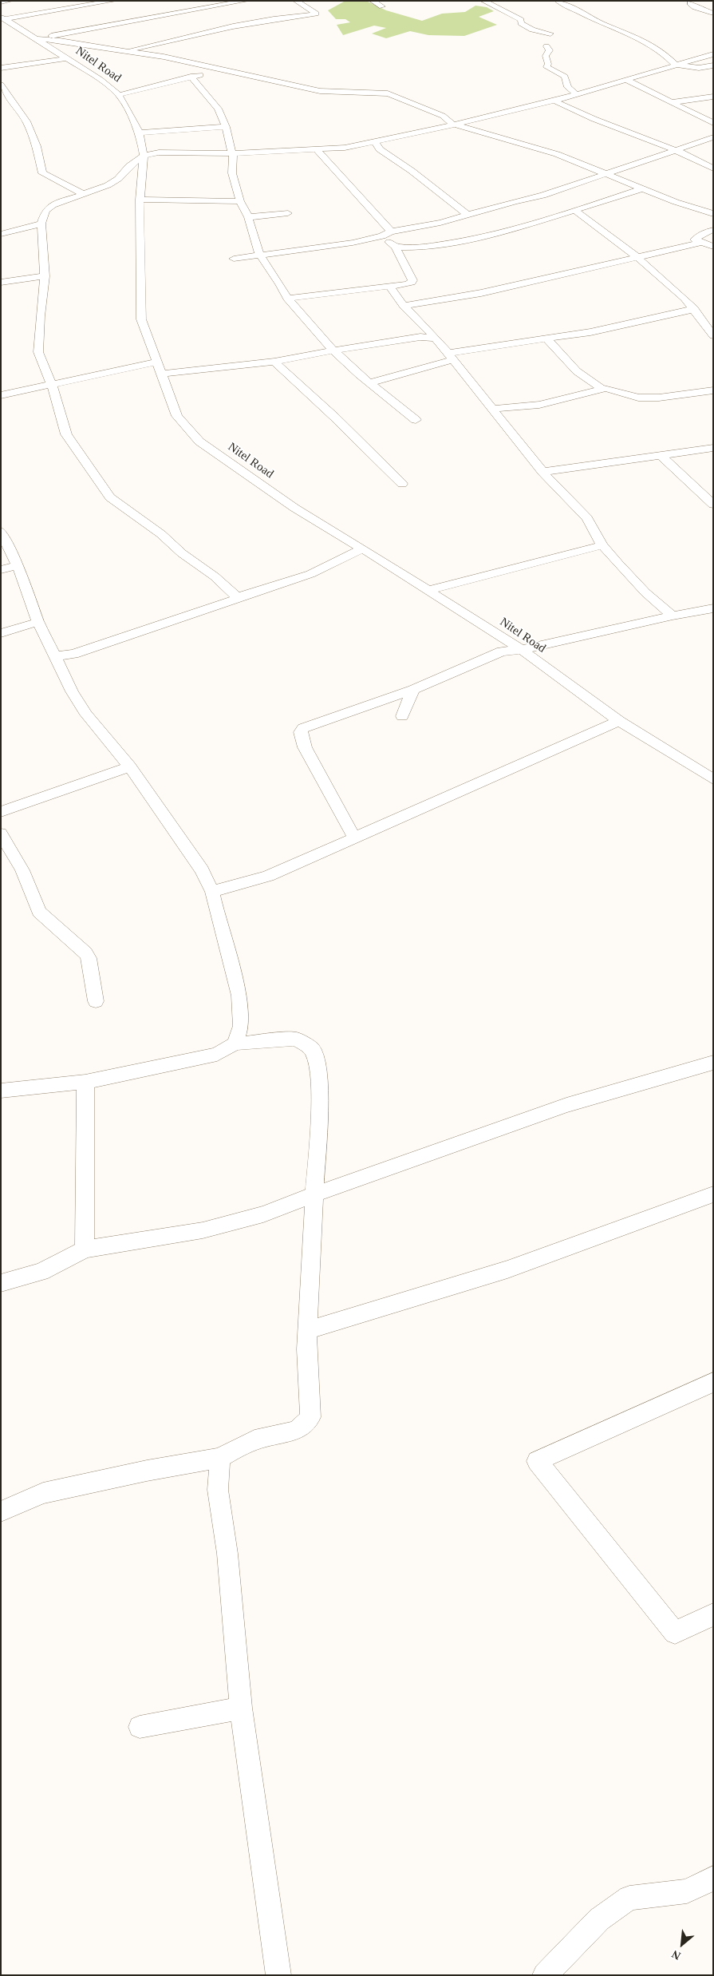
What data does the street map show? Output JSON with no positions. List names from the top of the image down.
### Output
{
  "streets": {
    "street": ["Nitel Road"]
  },
  "north": "bottom left"
}
